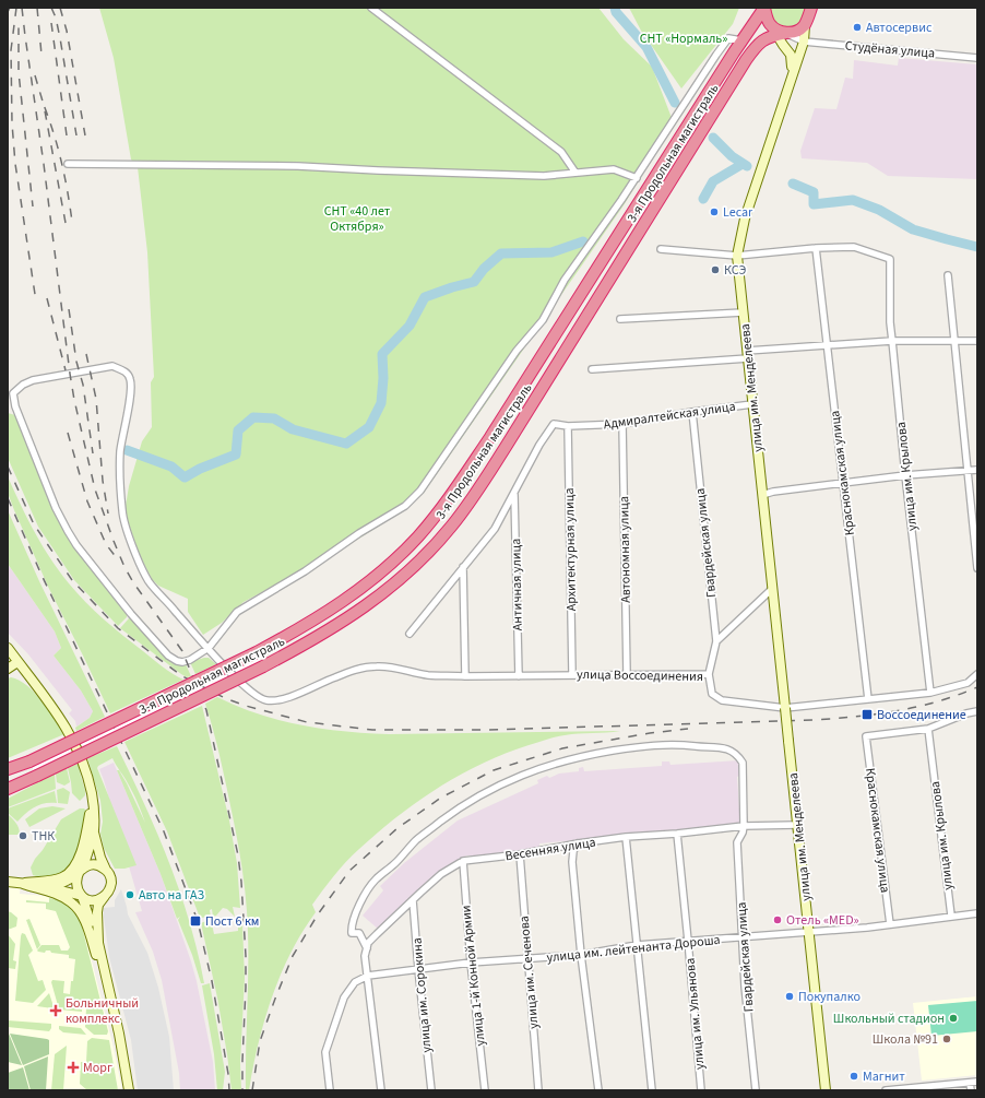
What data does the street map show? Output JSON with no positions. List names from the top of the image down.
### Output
{
  "streets": {
    "highway": ["3-я Продольная магистраль"],
    "main road": ["улица им. Менделеева"],
    "street": [
      "Студёная улица",
      "Адмиралтейская улица",
      "Краснокамская улица",
      "улица им. Крылова",
      "Гвардейская улица",
      "Архитектурная улица",
      "Автономная улица",
      "Античная улица",
      "улица Воссоединения",
      "Весенняя улица",
      "улица им. лейтенанта Дороша",
      "улица им. Сеченова",
      "улица 1-й Конной Армии",
      "улица им. Сорокина",
      "улица им. Ульянова"
    ]
  },
  "crossings": [
    ["Студёная улица", "улица им. Менделеева"],
    ["3-я Продольная магистраль", "улица им. Менделеева"],
    ["улица им. Менделеева", "Адмиралтейская улица"],
    ["улица им. Менделеева", "улица Воссоединения"],
    ["улица им. Менделеева", "Весенняя улица"],
    ["улица им. Менделеева", "улица им. лейтенанта Дороша"],
    ["Адмиралтейская улица", "Гвардейская улица"],
    ["Адмиралтейская улица", "Архитектурная улица"],
    ["Адмиралтейская улица", "Автономная улица"],
    ["Адмиралтейская улица", "Античная улица"],
    ["Краснокамская улица", "улица им. Крылова"],
    ["Краснокамская улица", "улица Воссоединения"],
    ["Краснокамская улица", "улица им. лейтенанта Дороша"],
    ["улица им. Крылова", "улица Воссоединения"],
    ["улица им. Крылова", "улица им. лейтенанта Дороша"],
    ["Гвардейская улица", "улица Воссоединения"],
    ["Гвардейская улица", "Весенняя улица"],
    ["Гвардейская улица", "улица им. лейтенанта Дороша"],
    ["Архитектурная улица", "улица Воссоединения"],
    ["Автономная улица", "улица Воссоединения"],
    ["Античная улица", "улица Воссоединения"],
    ["Весенняя улица", "улица им. Сеченова"],
    ["Весенняя улица", "улица 1-й Конной Армии"],
    ["Весенняя улица", "улица им. Сорокина"],
    ["Весенняя улица", "улица им. Ульянова"],
    ["улица им. лейтенанта Дороша", "улица им. Сеченова"],
    ["улица им. лейтенанта Дороша", "улица 1-й Конной Армии"],
    ["улица им. лейтенанта Дороша", "улица им. Сорокина"],
    ["улица им. лейтенанта Дороша", "улица им. Ульянова"]
  ],
  "parks": ["СНТ «Нормаль»", "СНТ «40 лет Октября»"],
  "places": {
    "other": [
      "Автосервис",
      "Lecar",
      "КСЭ",
      "ТНК",
      "Авто на ГАЗ",
      "Отель «MED»",
      "Покупалко",
      "Школьный стадион",
      "Школа №91",
      "Магнит"
    ],
    "transit": ["Воссоединение", "Пост 6 км"],
    "health": ["Больничный комплекс", "Морг"]
  }
}
